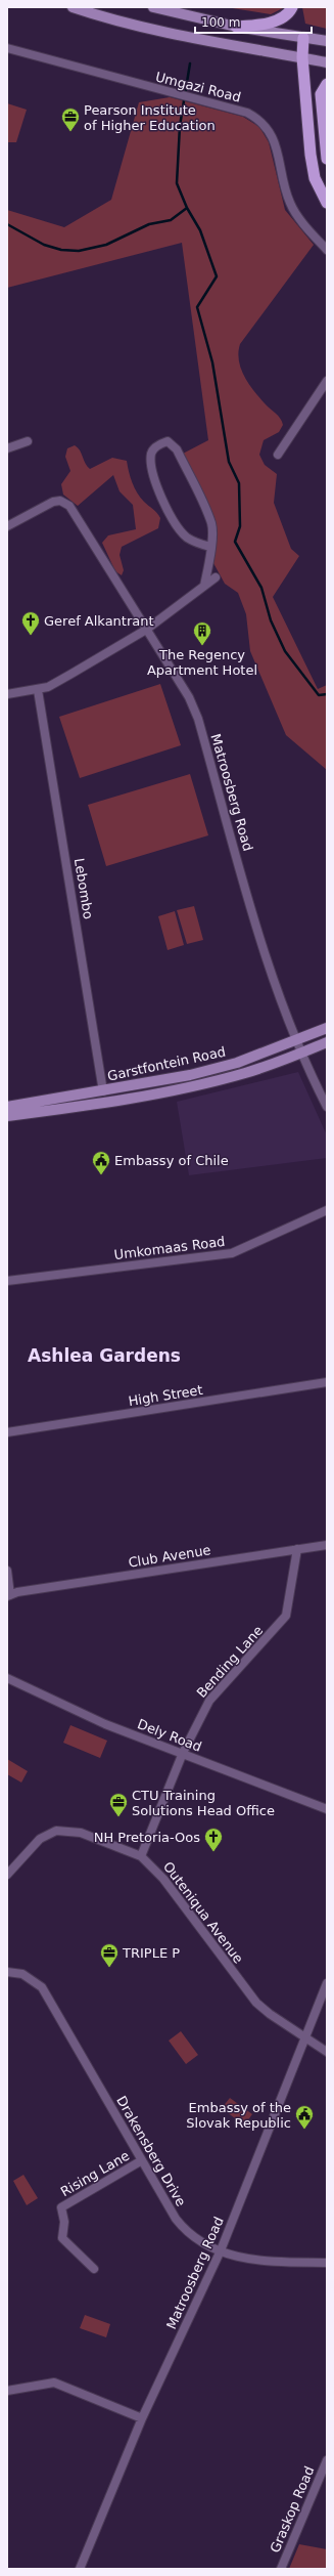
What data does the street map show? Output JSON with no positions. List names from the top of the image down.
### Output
{
  "streets": {
    "main road": ["Garstfontein Road"],
    "street": [
      "Umgazi Road",
      "Matroosberg Road",
      "Lebombo",
      "Umkomaas Road",
      "High Street",
      "Club Avenue",
      "Bending Lane",
      "Dely Road",
      "Outeniqua Avenue",
      "Drakensberg Drive",
      "Rising Lane",
      "Graskop Road"
    ]
  },
  "crossings": [
    ["Matroosberg Road", "Garstfontein Road"],
    ["Matroosberg Road", "Outeniqua Avenue"],
    ["Matroosberg Road", "Drakensberg Drive"],
    ["Lebombo", "Garstfontein Road"],
    ["Club Avenue", "Bending Lane"],
    ["Bending Lane", "Dely Road"],
    ["Bending Lane", "Outeniqua Avenue"],
    ["Drakensberg Drive", "Rising Lane"]
  ],
  "districts": ["Ashlea Gardens"],
  "places": {
    "office": ["Pearson Institute of Higher Education", "CTU Training Solutions Head Office", "TRIPLE P"],
    "church": ["Geref Alkantrant", "NH Pretoria-Oos"],
    "building": ["The Regency Apartment Hotel"],
    "public building": ["Embassy of Chile", "Embassy of the Slovak Republic"]
  },
  "scale_bar": "100 m"
}
